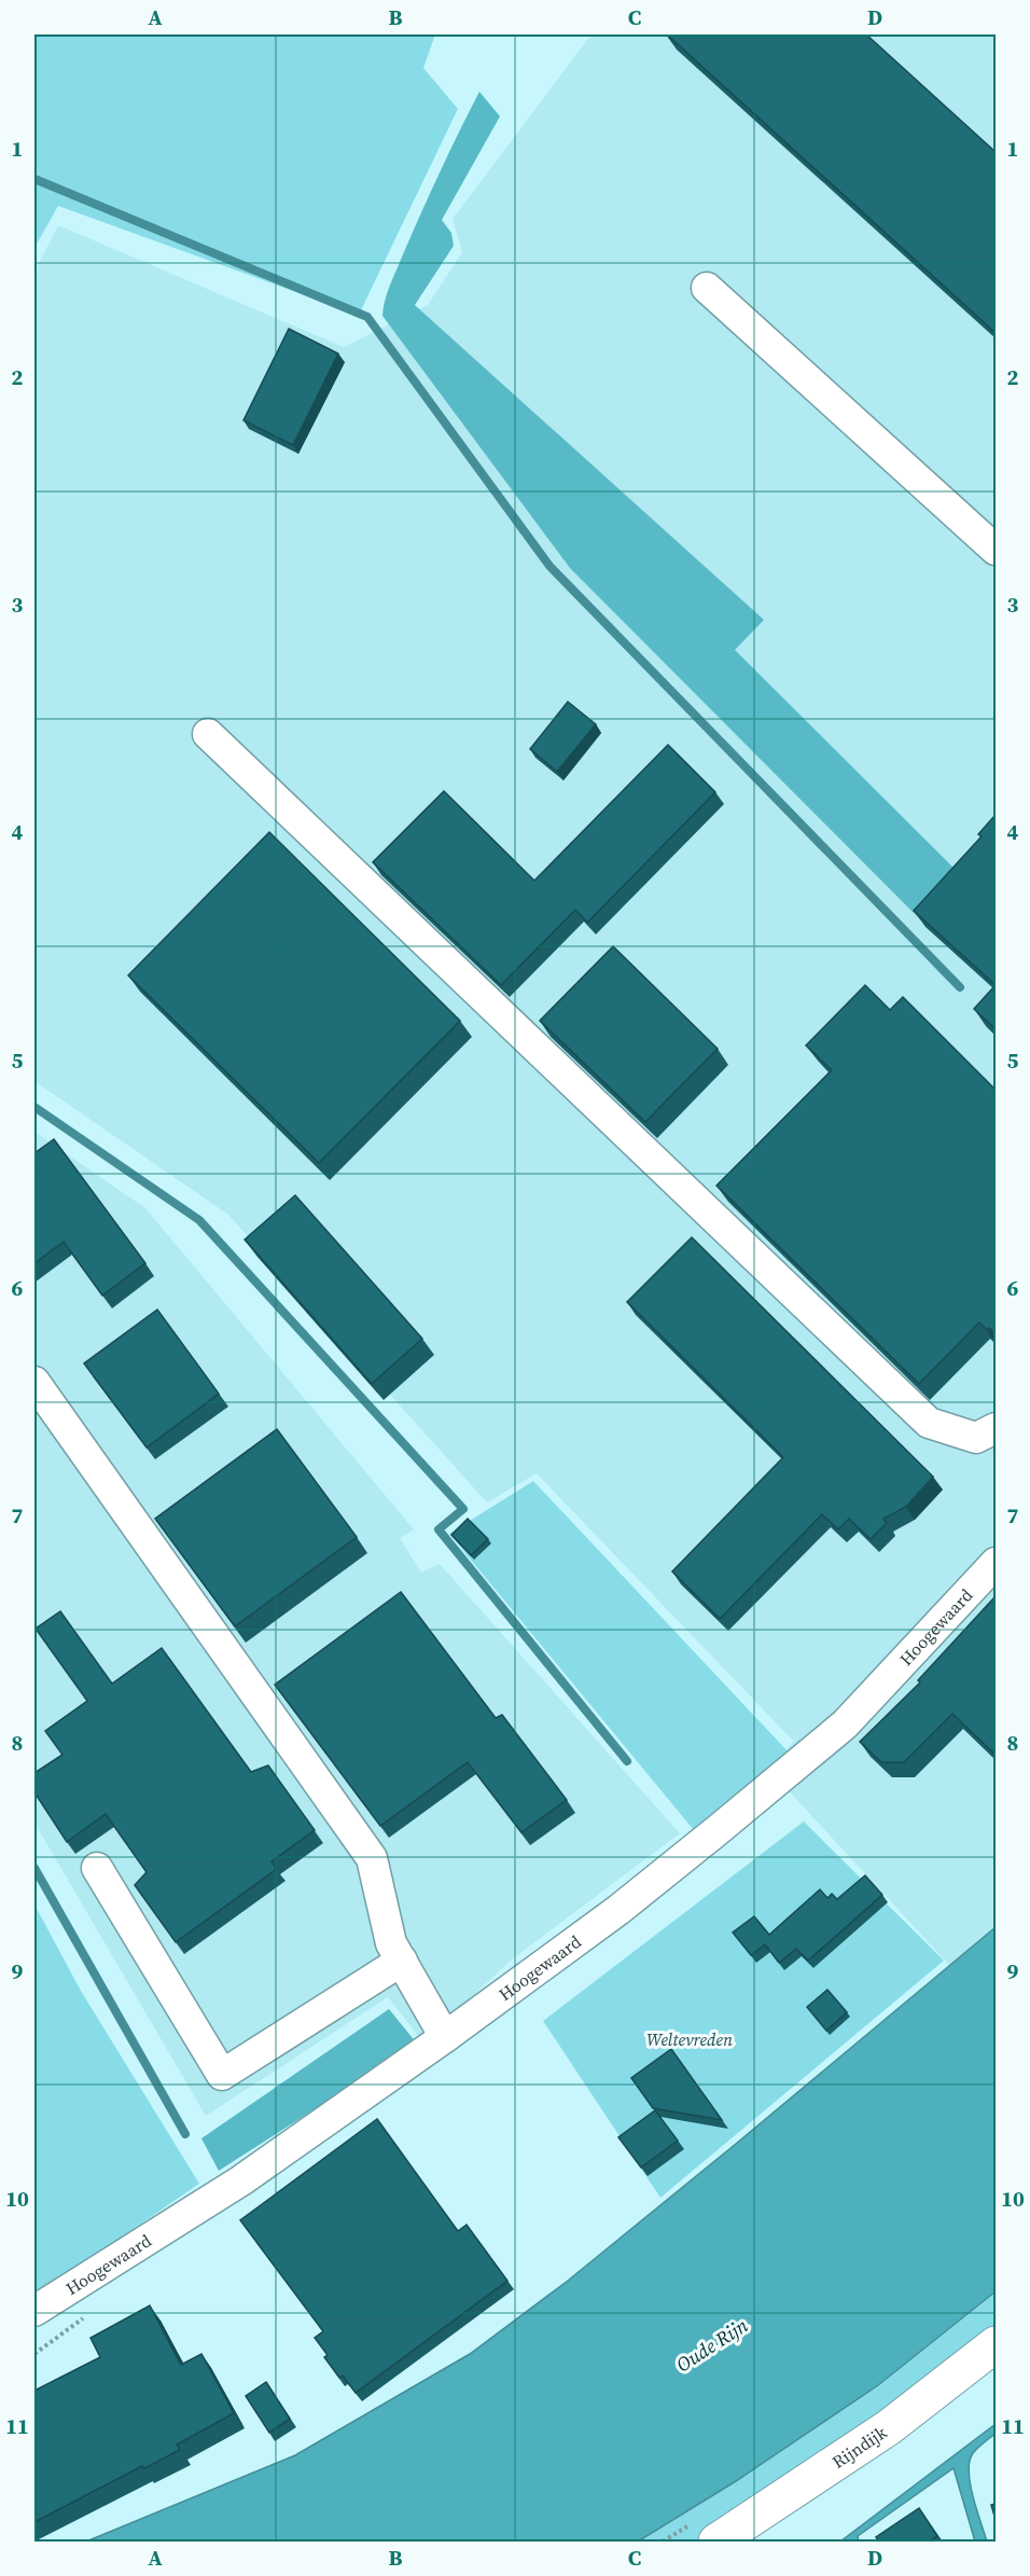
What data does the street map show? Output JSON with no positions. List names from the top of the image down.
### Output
{
  "streets": {
    "main road": ["Rijndijk"],
    "street": ["Hoogewaard"]
  },
  "water": ["Oude Rijn"],
  "parks": ["Weltevreden"],
  "grid": {
    "columns": [
      "A",
      "B",
      "C",
      "D"
    ],
    "rows": [
      "1",
      "2",
      "3",
      "4",
      "5",
      "6",
      "7",
      "8",
      "9",
      "10",
      "11"
    ]
  }
}
